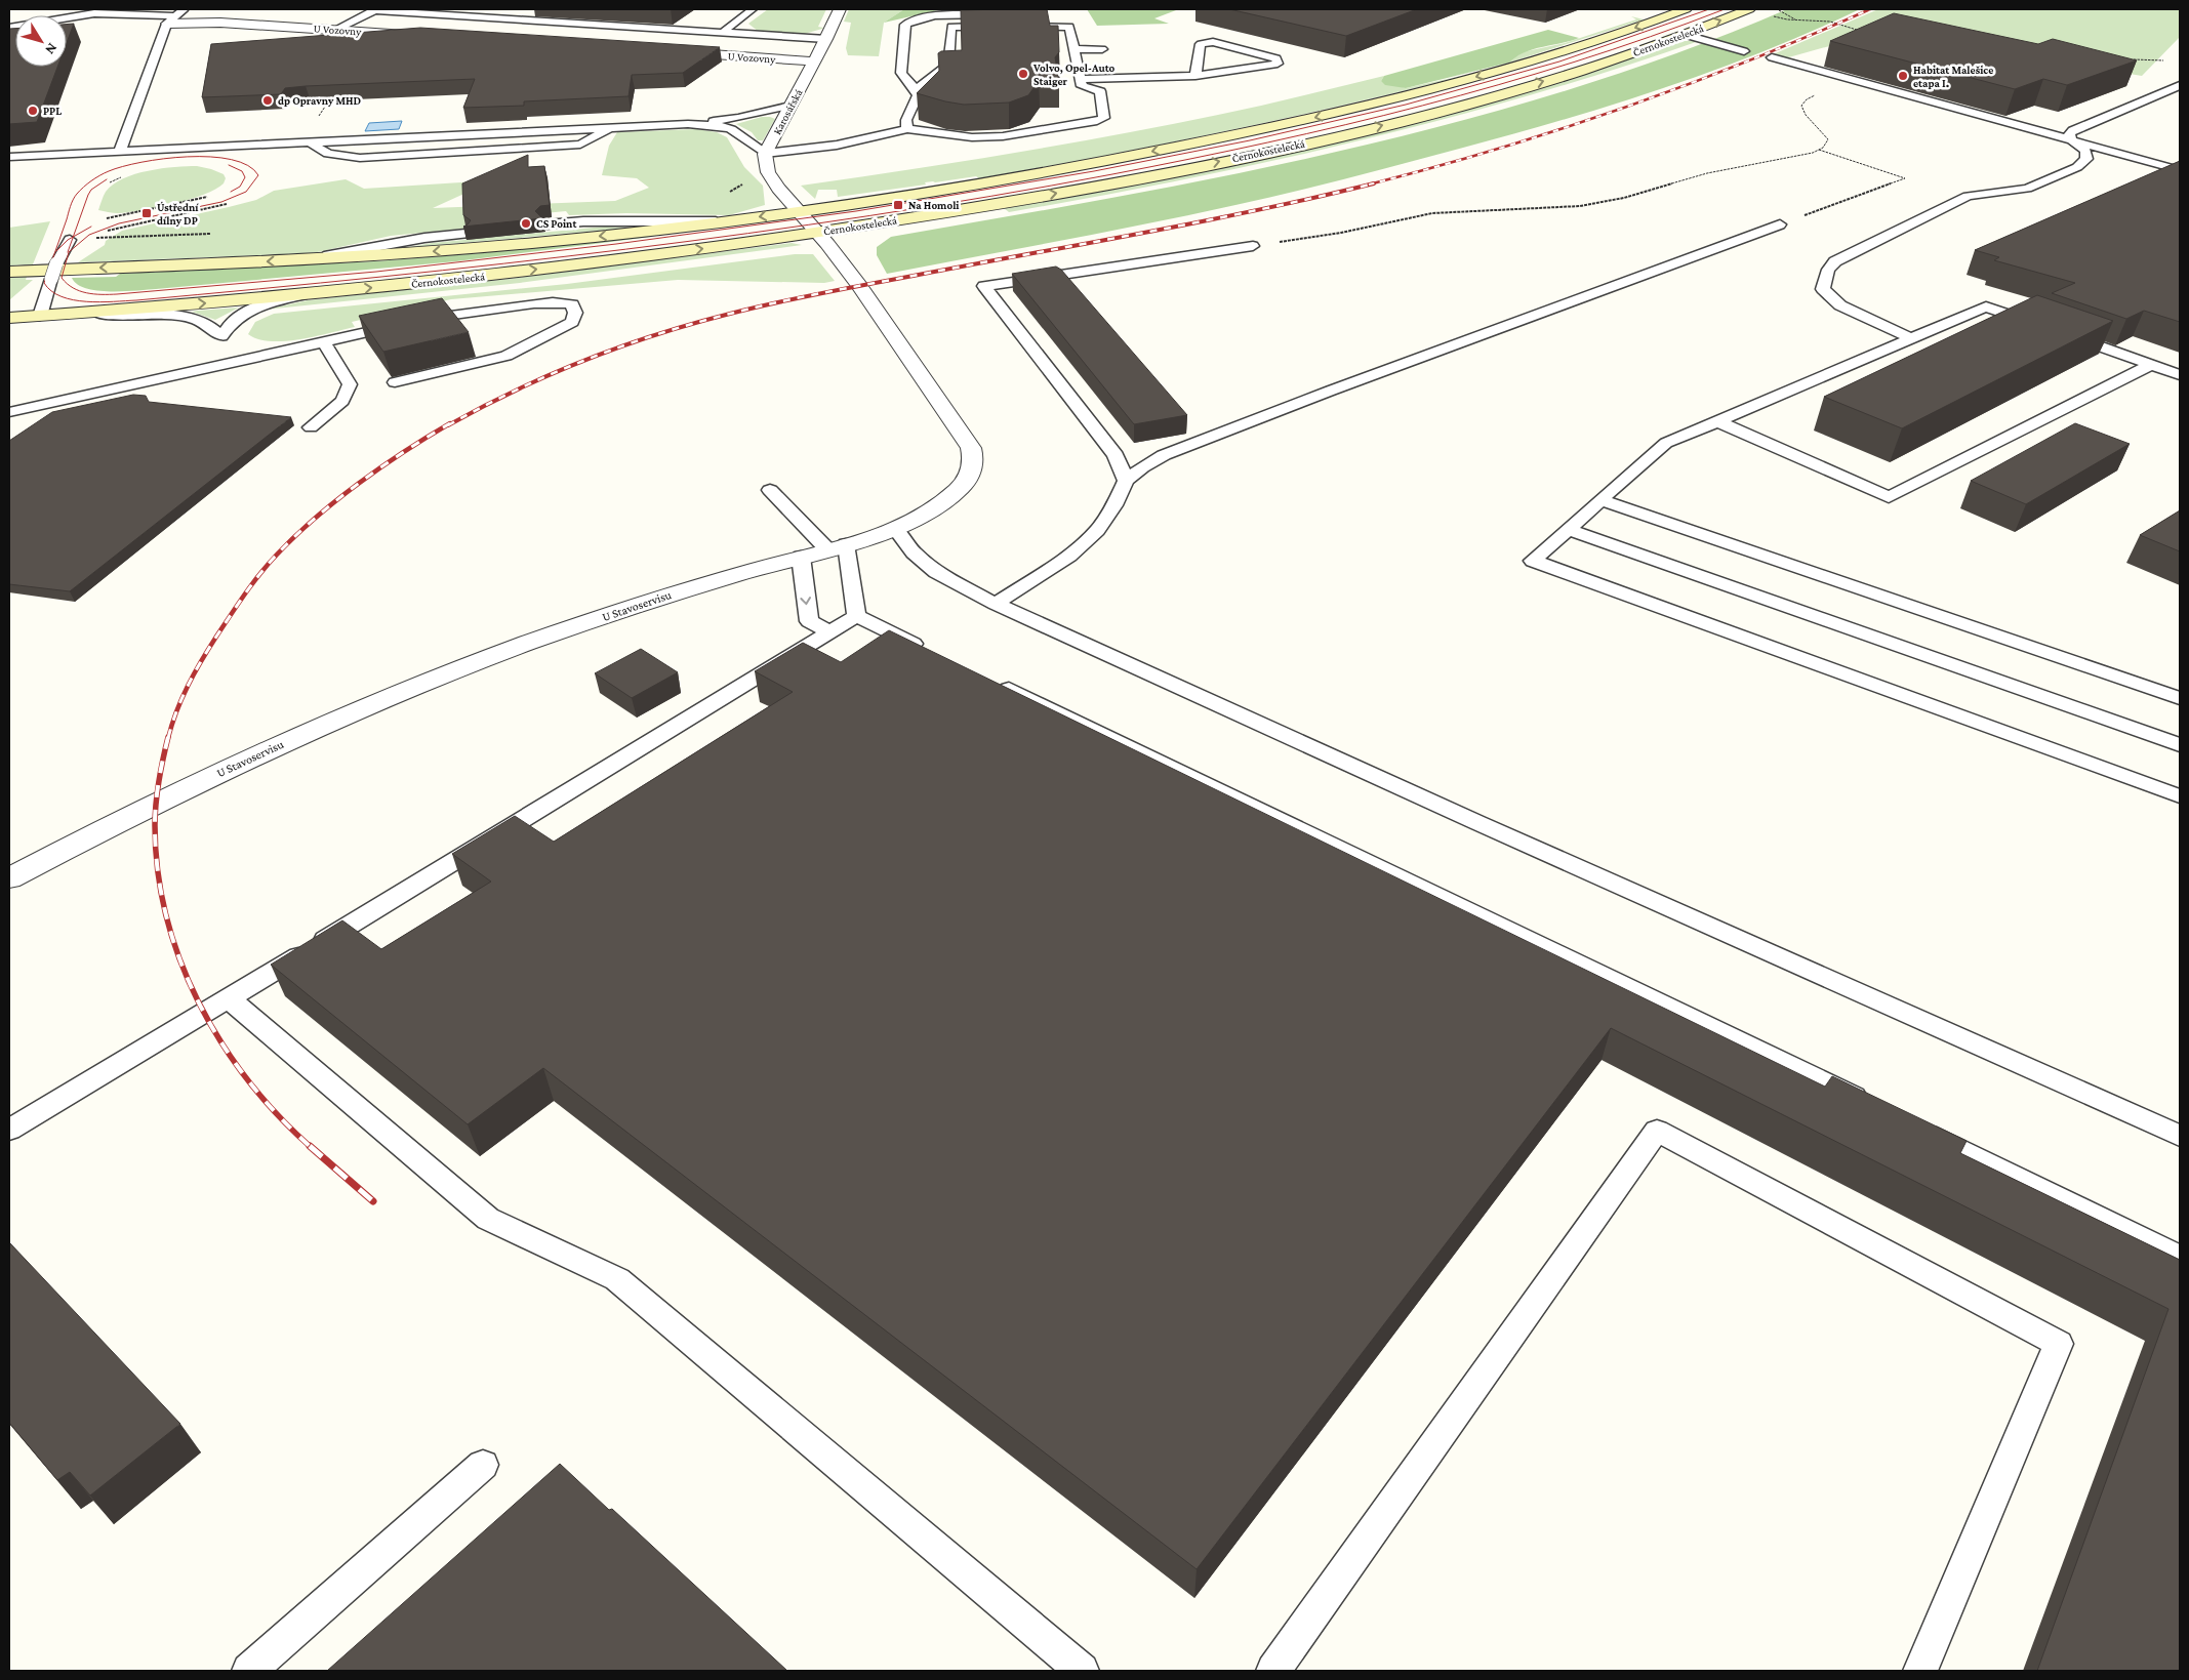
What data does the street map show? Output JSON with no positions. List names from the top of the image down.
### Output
{
  "streets": {
    "main road": ["Černokostelecká"],
    "street": ["U Vozovny", "Karosářská", "U Stavoservisu"]
  },
  "crossings": [
    ["U Vozovny", "Karosářská"],
    ["Černokostelecká", "U Stavoservisu"]
  ],
  "places": {
    "other": [
      "Volvo, Opel-Auto Staiger",
      "Habitat Malešice etapa I.",
      "dp Opravny MHD",
      "PPL",
      "CS Point"
    ],
    "transit": ["Na Homoli", "Ústřední dílny DP"]
  },
  "north": "bottom right"
}
